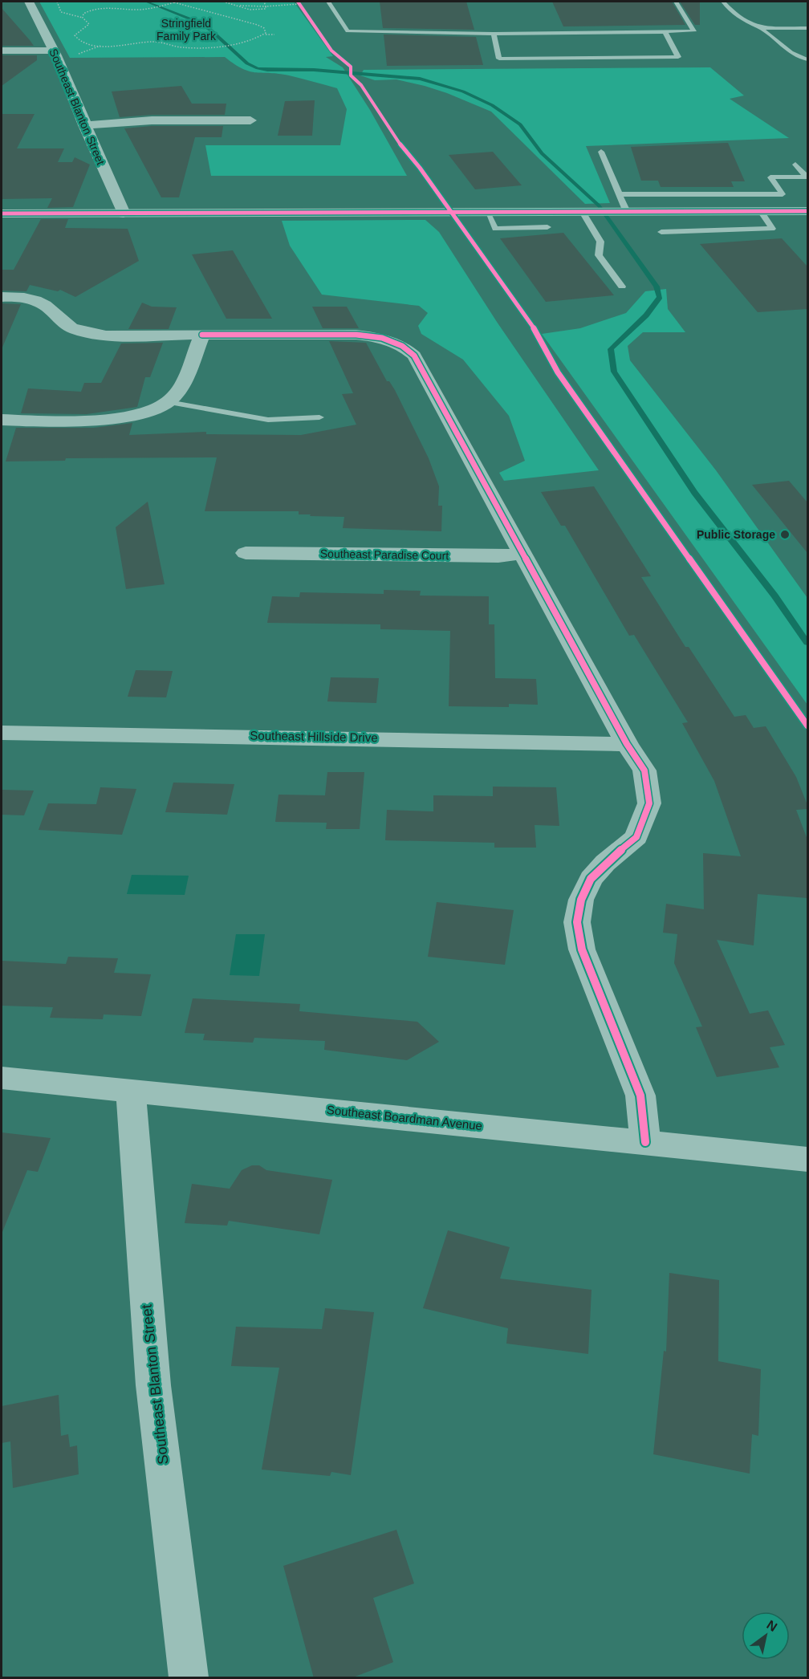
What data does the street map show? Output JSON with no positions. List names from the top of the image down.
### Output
{
  "streets": {
    "street": [
      "Southeast Blanton Street",
      "Southeast Paradise Court",
      "Southeast Hillside Drive",
      "Southeast Boardman Avenue"
    ]
  },
  "crossings": [
    ["Southeast Blanton Street", "Southeast Boardman Avenue"]
  ],
  "parks": ["Stringfield Family Park"],
  "places": ["Public Storage"],
  "north": "top right"
}
